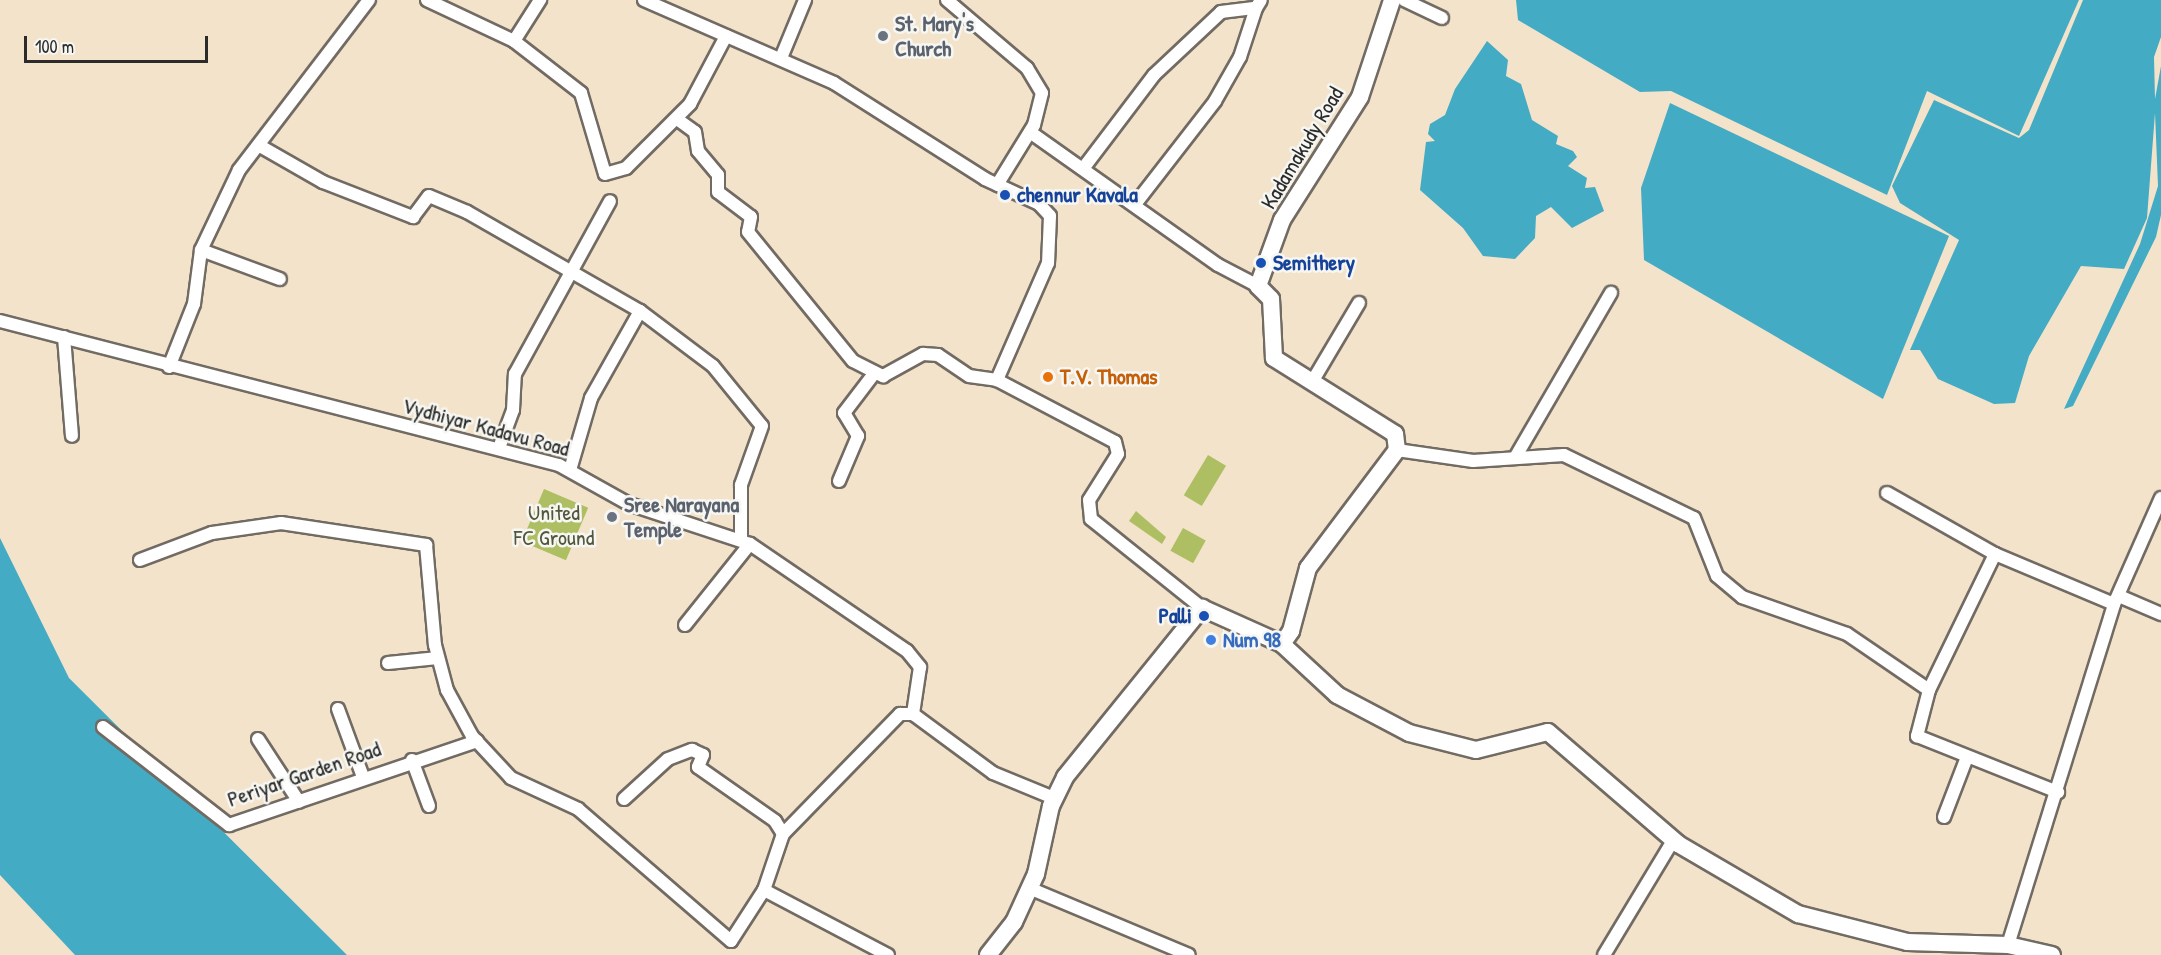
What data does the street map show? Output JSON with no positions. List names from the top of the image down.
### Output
{
  "streets": {
    "street": ["Kadamakudy Road", "Vydhiyar Kadavu Road", "Periyar Garden Road"]
  },
  "parks": ["United FC Ground"],
  "places": [
    "St. Mary's Church",
    "chennur Kavala",
    "Semithery",
    "T.V. Thomas",
    "Sree Narayana Temple",
    "Palli",
    "Num 98"
  ],
  "scale_bar": "100 m"
}
